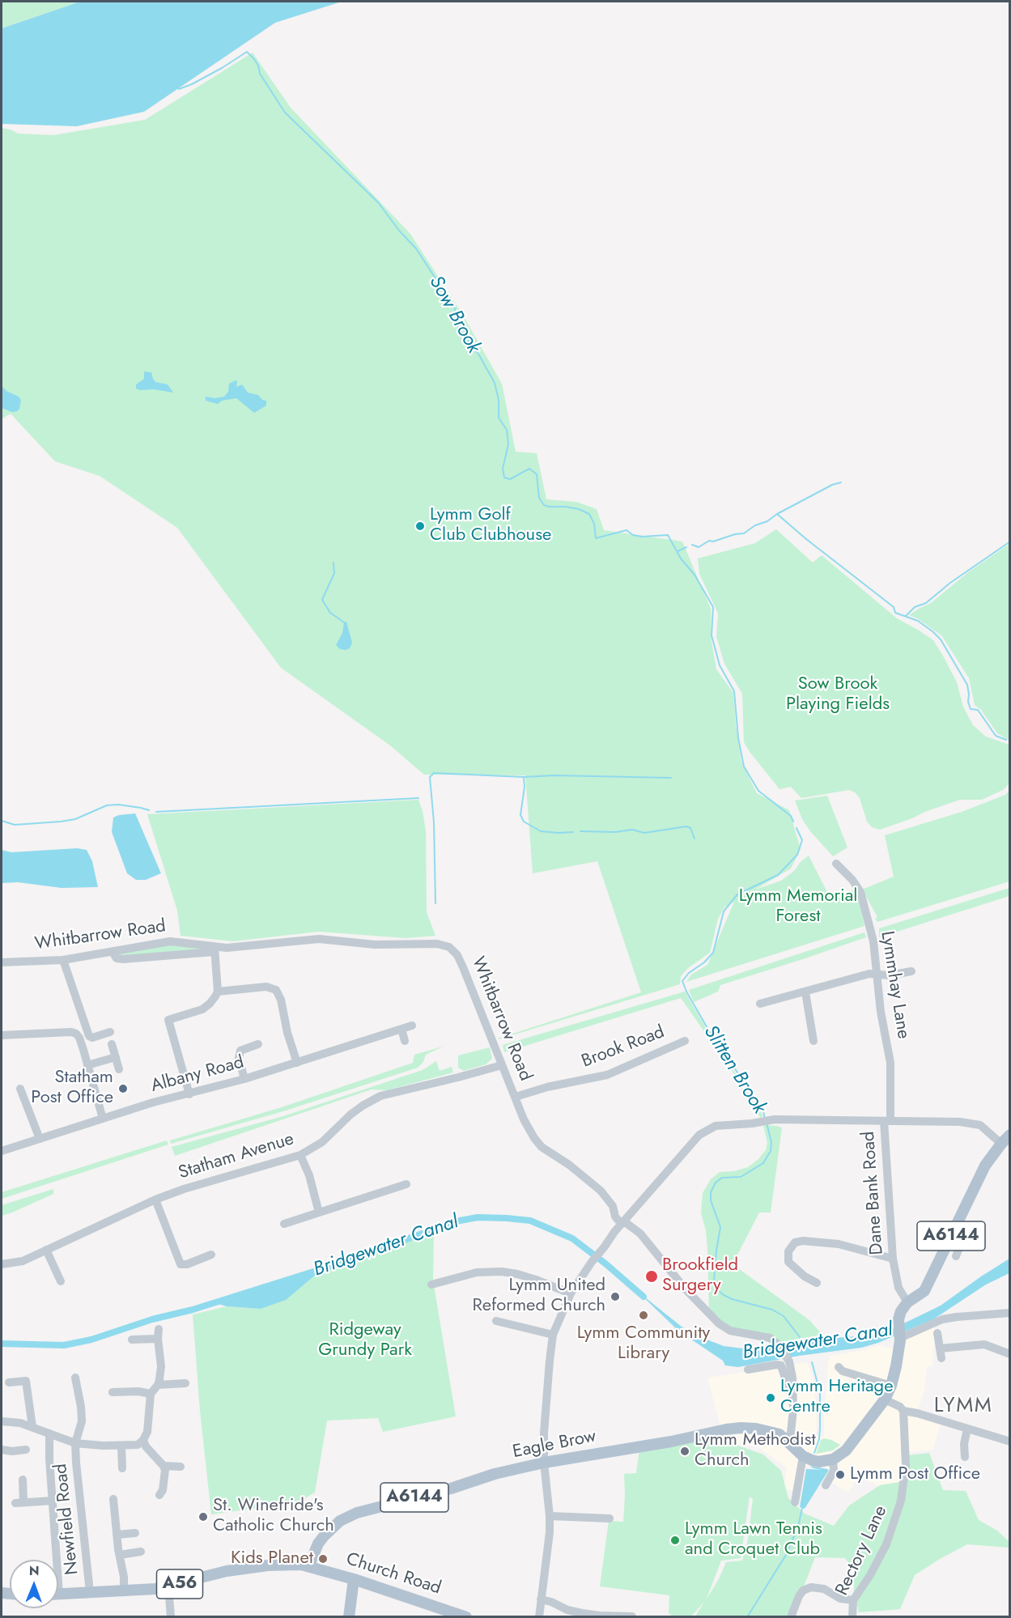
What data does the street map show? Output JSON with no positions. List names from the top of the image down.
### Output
{
  "streets": {
    "main road": [
      "A6144",
      "Eagle Brow",
      "Church Road",
      "A56"
    ],
    "street": [
      "Whitbarrow Road",
      "Lymmhay Lane",
      "Brook Road",
      "Albany Road",
      "Statham Avenue",
      "Dane Bank Road",
      "Newfield Road",
      "Rectory Lane"
    ]
  },
  "crossings": [
    ["Whitbarrow Road", "Brook Road"],
    ["Whitbarrow Road", "Statham Avenue"],
    ["Whitbarrow Road", "Dane Bank Road"],
    ["Lymmhay Lane", "Dane Bank Road"],
    ["Dane Bank Road", "A6144"],
    ["Dane Bank Road", "Eagle Brow"],
    ["A6144", "Eagle Brow"],
    ["Eagle Brow", "Church Road"],
    ["Eagle Brow", "A56"],
    ["Newfield Road", "A56"],
    ["Church Road", "A56"]
  ],
  "districts": ["LYMM"],
  "water": ["Sow Brook", "Slitten Brook", "Bridgewater Canal"],
  "parks": ["Sow Brook Playing Fields", "Lymm Memorial Forest", "Ridgeway Grundy Park"],
  "places": [
    "Lymm Golf Club Clubhouse",
    "Statham Post Office",
    "Brookfield Surgery",
    "Lymm United Reformed Church",
    "Lymm Community Library",
    "Lymm Heritage Centre",
    "Lymm Methodist Church",
    "Lymm Post Office",
    "St. Winefride's Catholic Church",
    "Lymm Lawn Tennis and Croquet Club",
    "Kids Planet"
  ],
  "north": "top"
}
